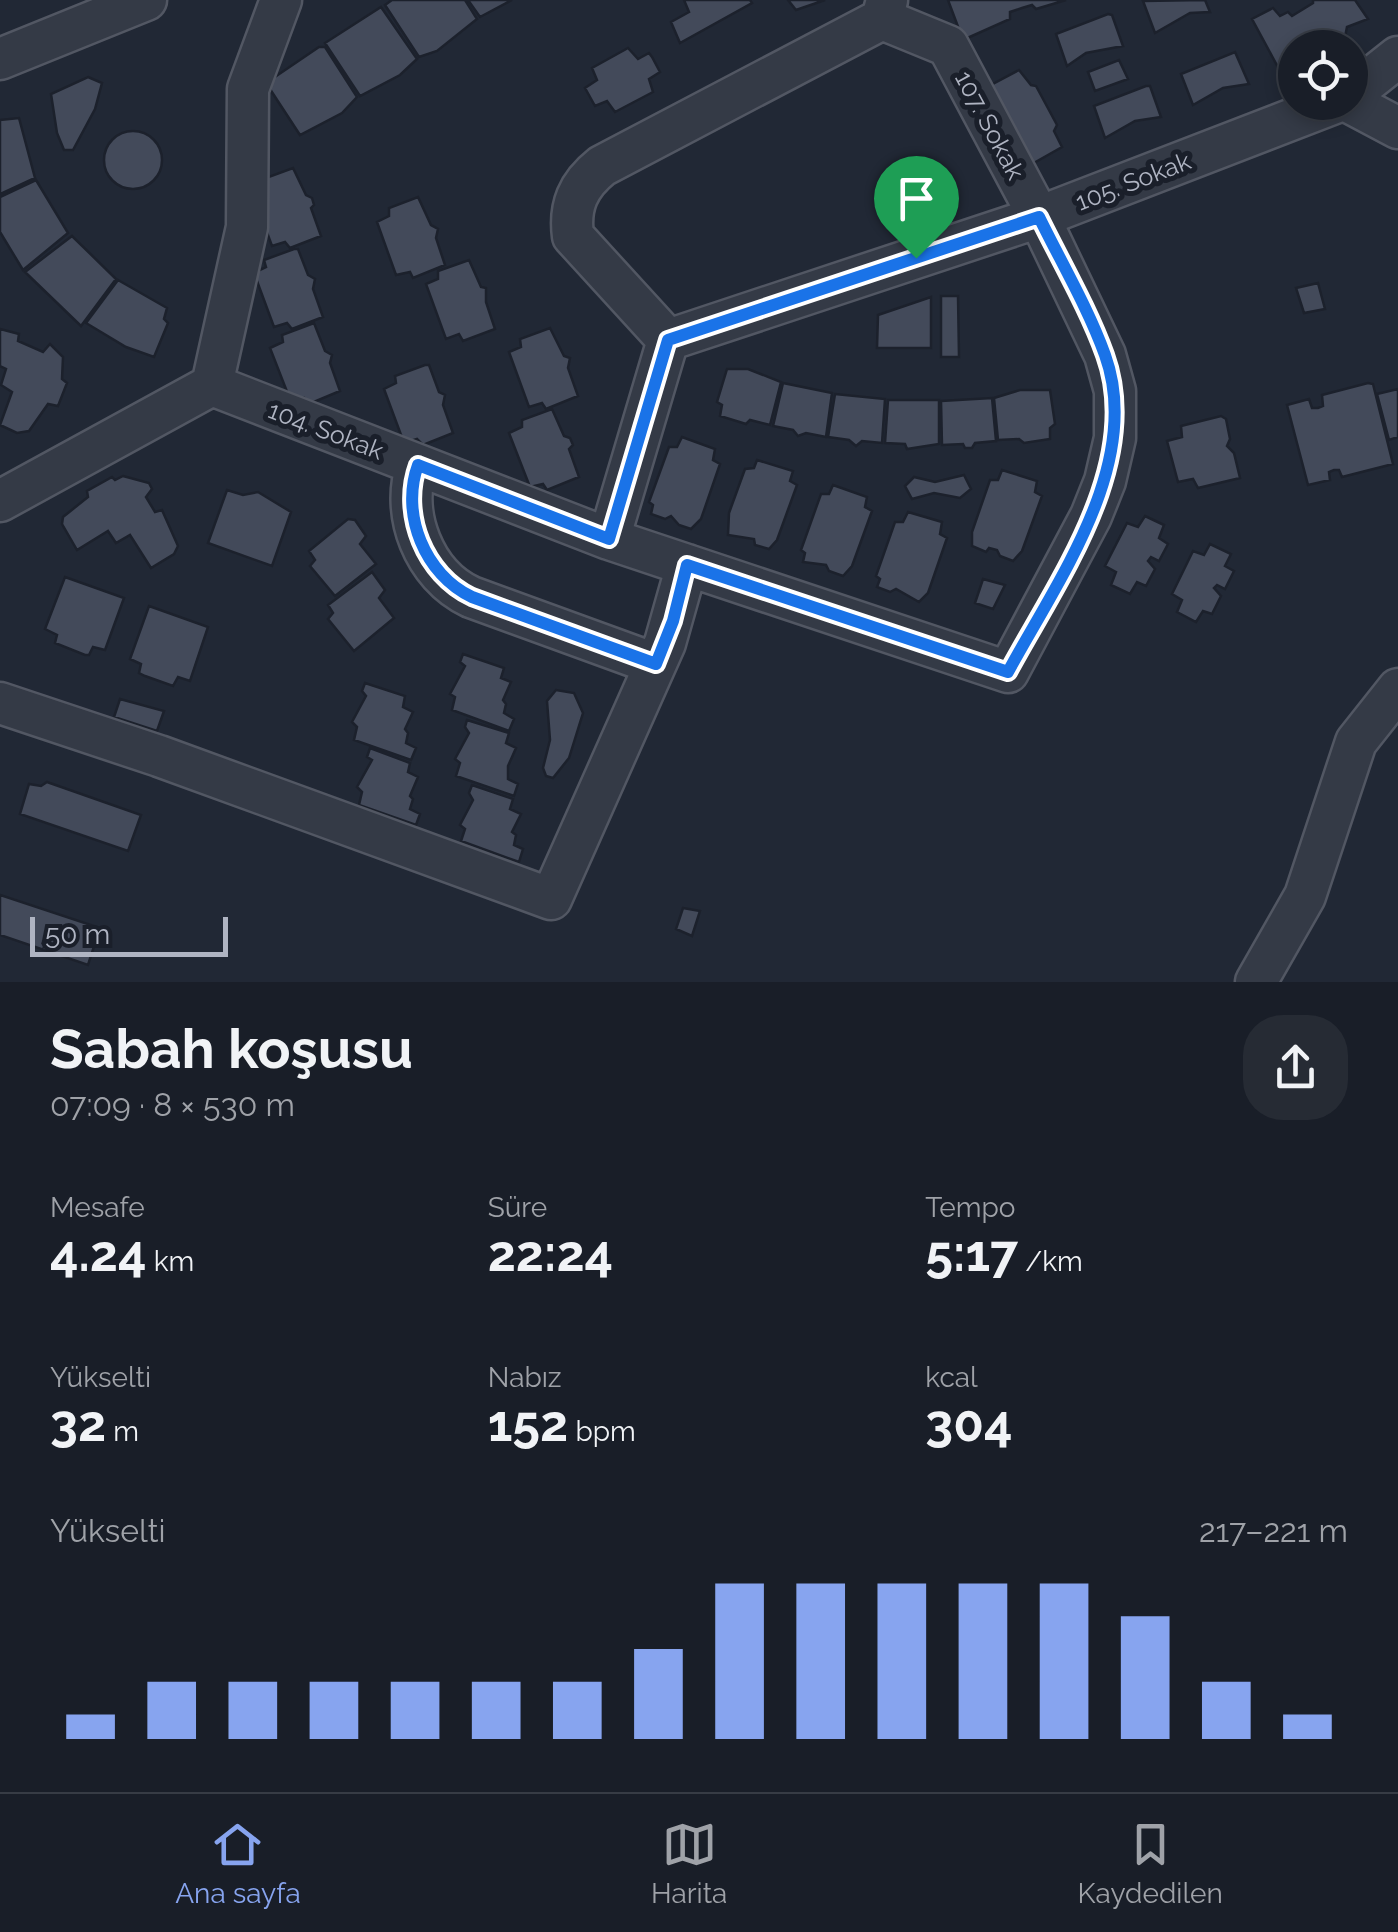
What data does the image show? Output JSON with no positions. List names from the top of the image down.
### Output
{
  "streets": {
    "street": ["107. Sokak", "105. Sokak", "104. Sokak"]
  },
  "crossings": [
    ["107. Sokak", "105. Sokak"],
    ["107. Sokak", "104. Sokak"]
  ],
  "scale_bar": "50 m",
  "page": {
    "scale": "50 m",
    "heading": ["Sabah koşusu", "07:09 · 8 × 530 m"],
    "stats": [
      ["Mesafe", "4.24 km"],
      ["Süre", "22:24"],
      ["Tempo", "5:17 /km"],
      ["Yükselti", "32 m"],
      ["Nabız", "152 bpm"],
      ["kcal", "304"]
    ],
    "chart": ["Yükselti", "217–221 m"],
    "tabs": ["Ana sayfa", "Harita", "Kaydedilen"]
  }
}
